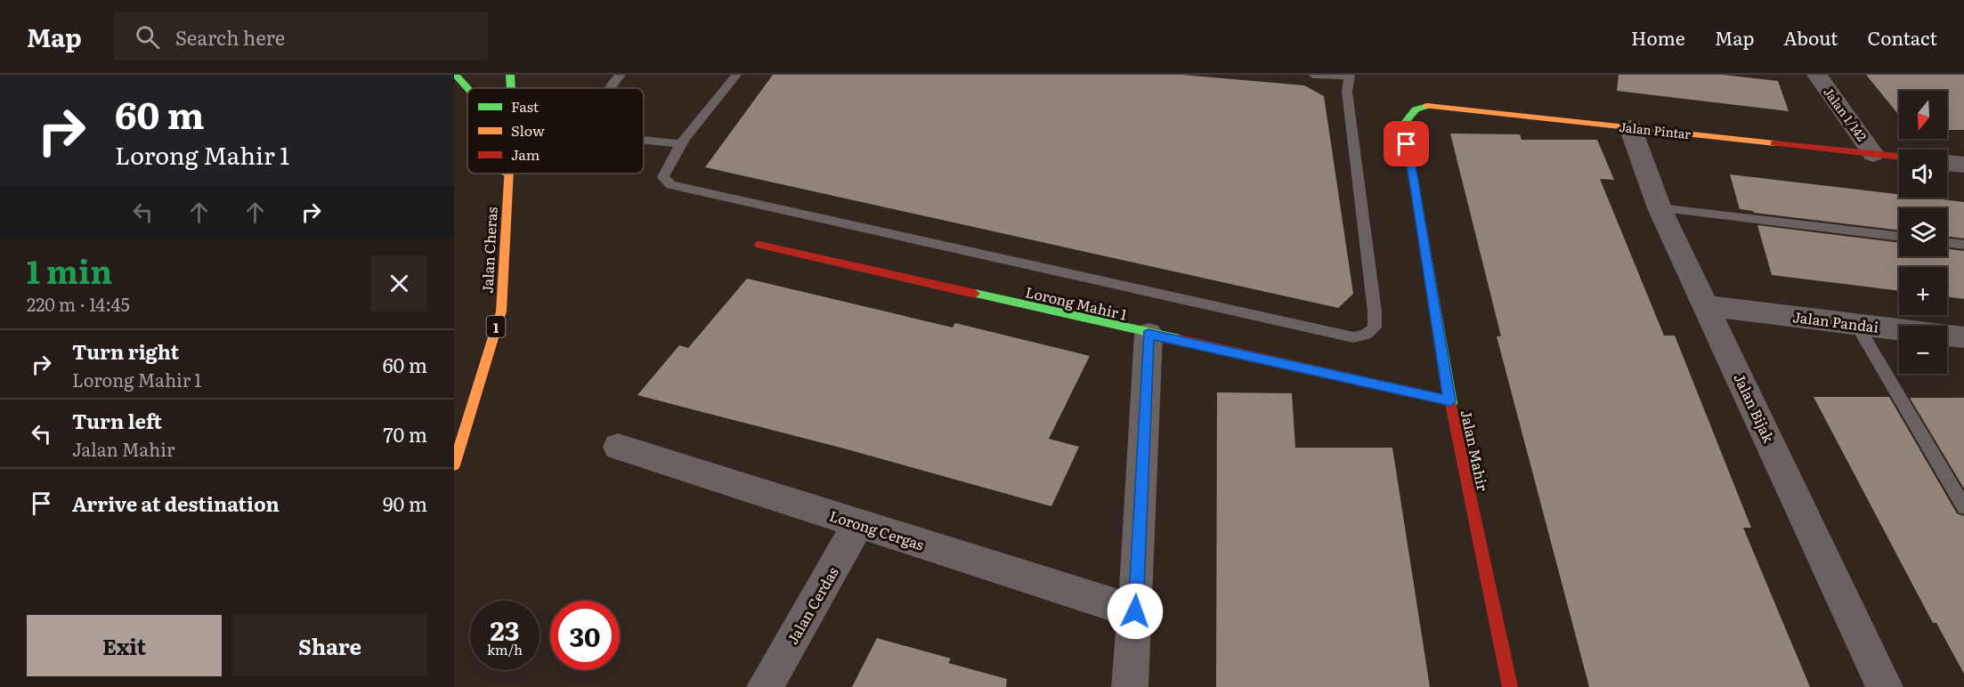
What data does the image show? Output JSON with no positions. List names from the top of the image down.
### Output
{
  "streets": {
    "main road": [
      "Jalan Pintar",
      "Jalan Cheras",
      "Lorong Mahir 1",
      "1",
      "Jalan Mahir"
    ],
    "street": [
      "Jalan 1/142",
      "Jalan Pandai",
      "Jalan Bijak",
      "Lorong Cergas",
      "Jalan Cerdas"
    ]
  },
  "crossings": [
    ["Jalan 1/142", "Jalan Pintar"],
    ["Jalan Pintar", "Jalan Bijak"],
    ["Jalan Pintar", "Jalan Mahir"],
    ["Lorong Mahir 1", "Jalan Mahir"],
    ["Jalan Pandai", "Jalan Bijak"],
    ["Lorong Cergas", "Jalan Cerdas"]
  ],
  "legend": ["Fast", "Slow", "Jam"],
  "north": "bottom",
  "page": {
    "header": "Map",
    "search": "Search here",
    "nav": [
      "Home",
      "Map",
      "About",
      "Contact"
    ],
    "turn": ["60 m", "Lorong Mahir 1"],
    "map_buttons": ["+", "−"],
    "heading": ["1 min", "220 m · 14:45"],
    "list": [
      {
        "name": "Turn right",
        "note": "Lorong Mahir 1",
        "value": "60 m"
      },
      {
        "name": "Turn left",
        "note": "Jalan Mahir",
        "value": "70 m"
      },
      {
        "name": "Arrive at destination",
        "value": "90 m"
      }
    ],
    "speed": "23 km/h",
    "limit": "30",
    "buttons": ["Exit", "Share"]
  }
}
